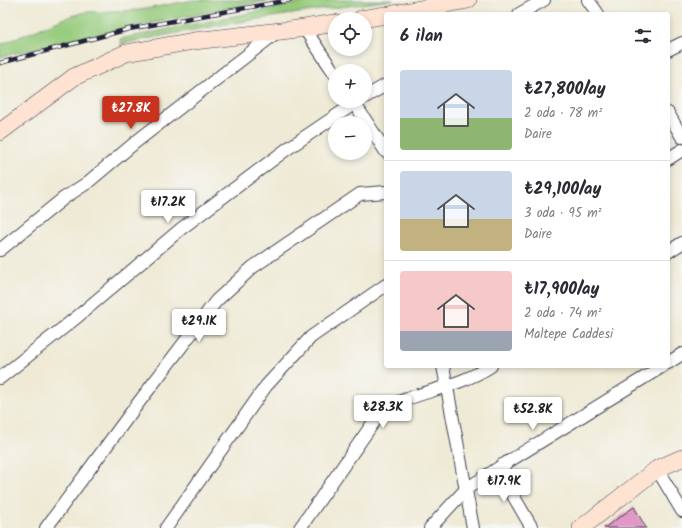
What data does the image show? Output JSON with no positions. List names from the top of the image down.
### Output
{
  "page": {
    "map_buttons": ["+", "−"],
    "heading": "6 ilan",
    "list": [
      {
        "name": "₺27,800/ay",
        "note": "2 oda · 78 m² · Daire"
      },
      {
        "name": "₺29,100/ay",
        "note": "3 oda · 95 m² · Daire"
      },
      {
        "name": "₺17,900/ay",
        "note": "2 oda · 74 m² · Maltepe Caddesi"
      }
    ],
    "price": [
      "₺27.8K",
      "₺17.2K",
      "₺29.1K",
      "₺28.3K",
      "₺52.8K",
      "₺17.9K"
    ]
  }
}
